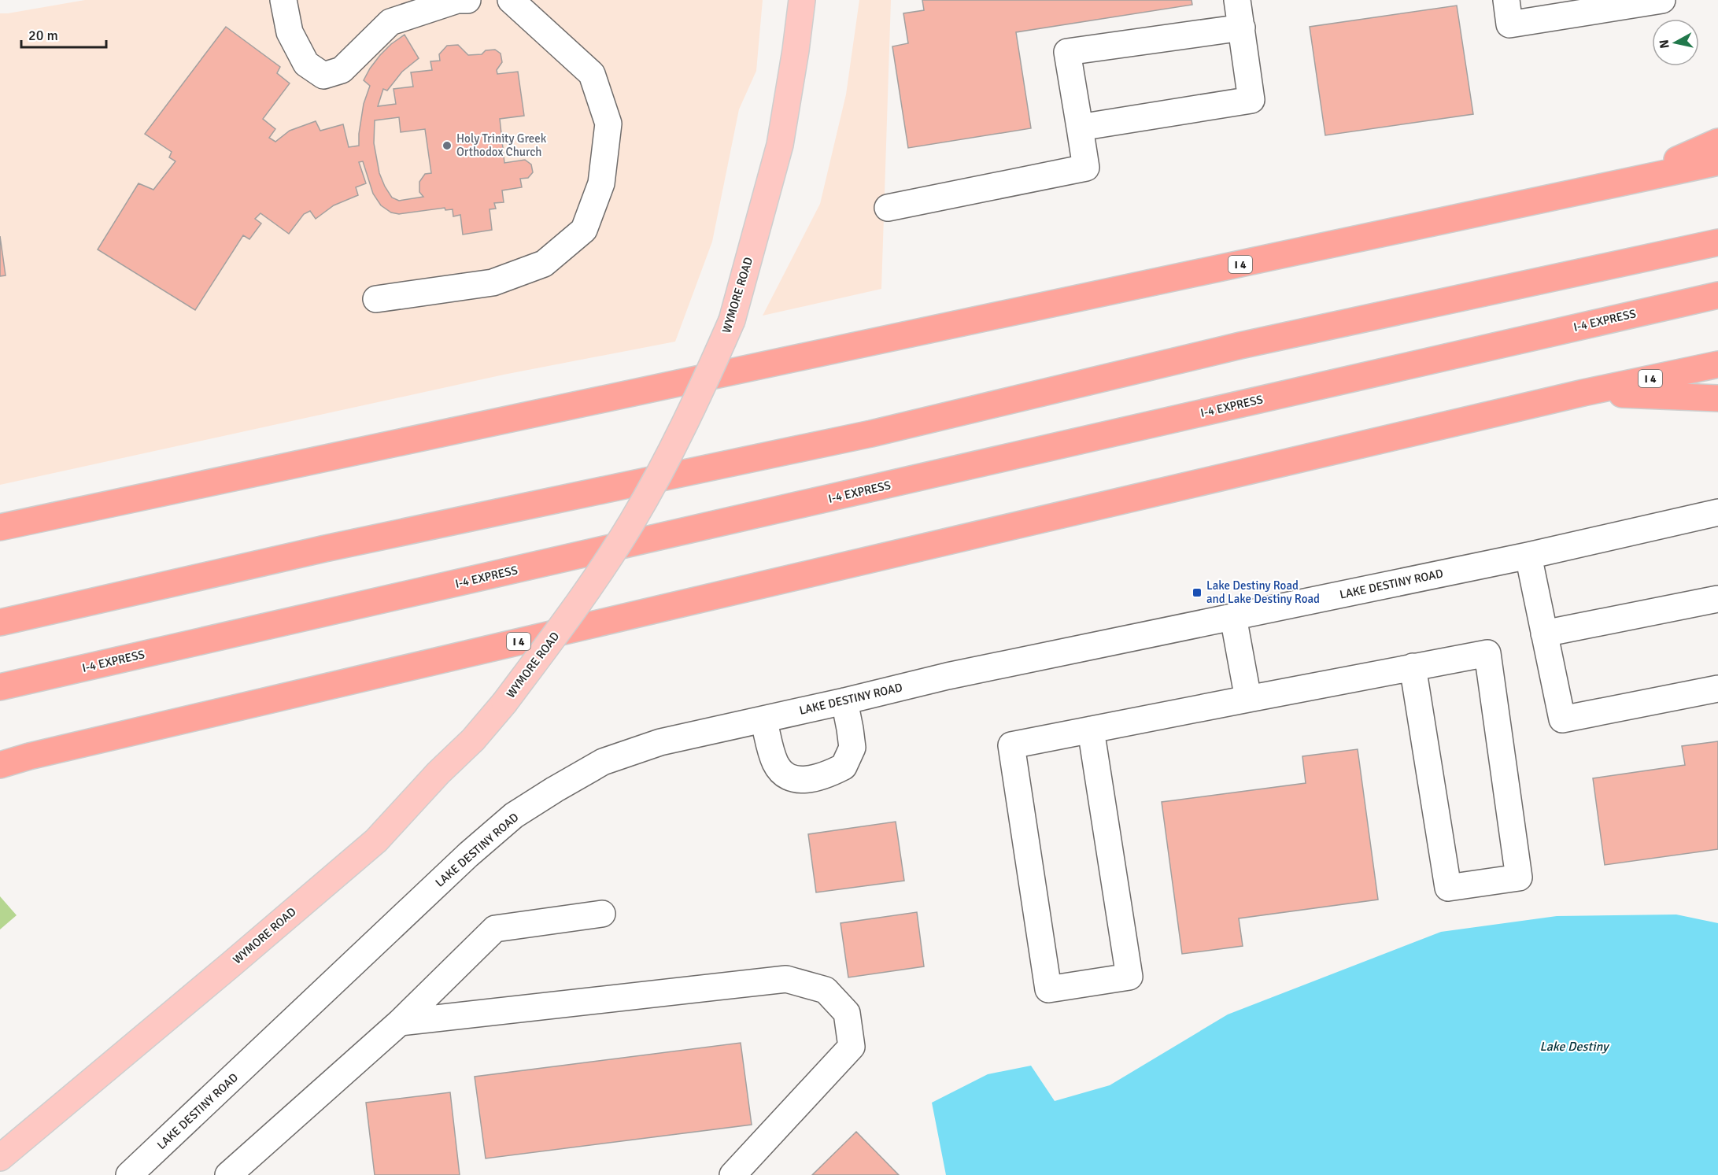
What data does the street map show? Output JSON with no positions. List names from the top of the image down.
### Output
{
  "streets": {
    "highway": ["I 4", "I-4 EXPRESS"],
    "main road": ["WYMORE ROAD"],
    "street": ["LAKE DESTINY ROAD"]
  },
  "water": ["Lake Destiny"],
  "places": {
    "other": ["Holy Trinity Greek Orthodox Church"],
    "transit": ["Lake Destiny Road and Lake Destiny Road"]
  },
  "scale_bar": "20 m",
  "north": "left"
}
